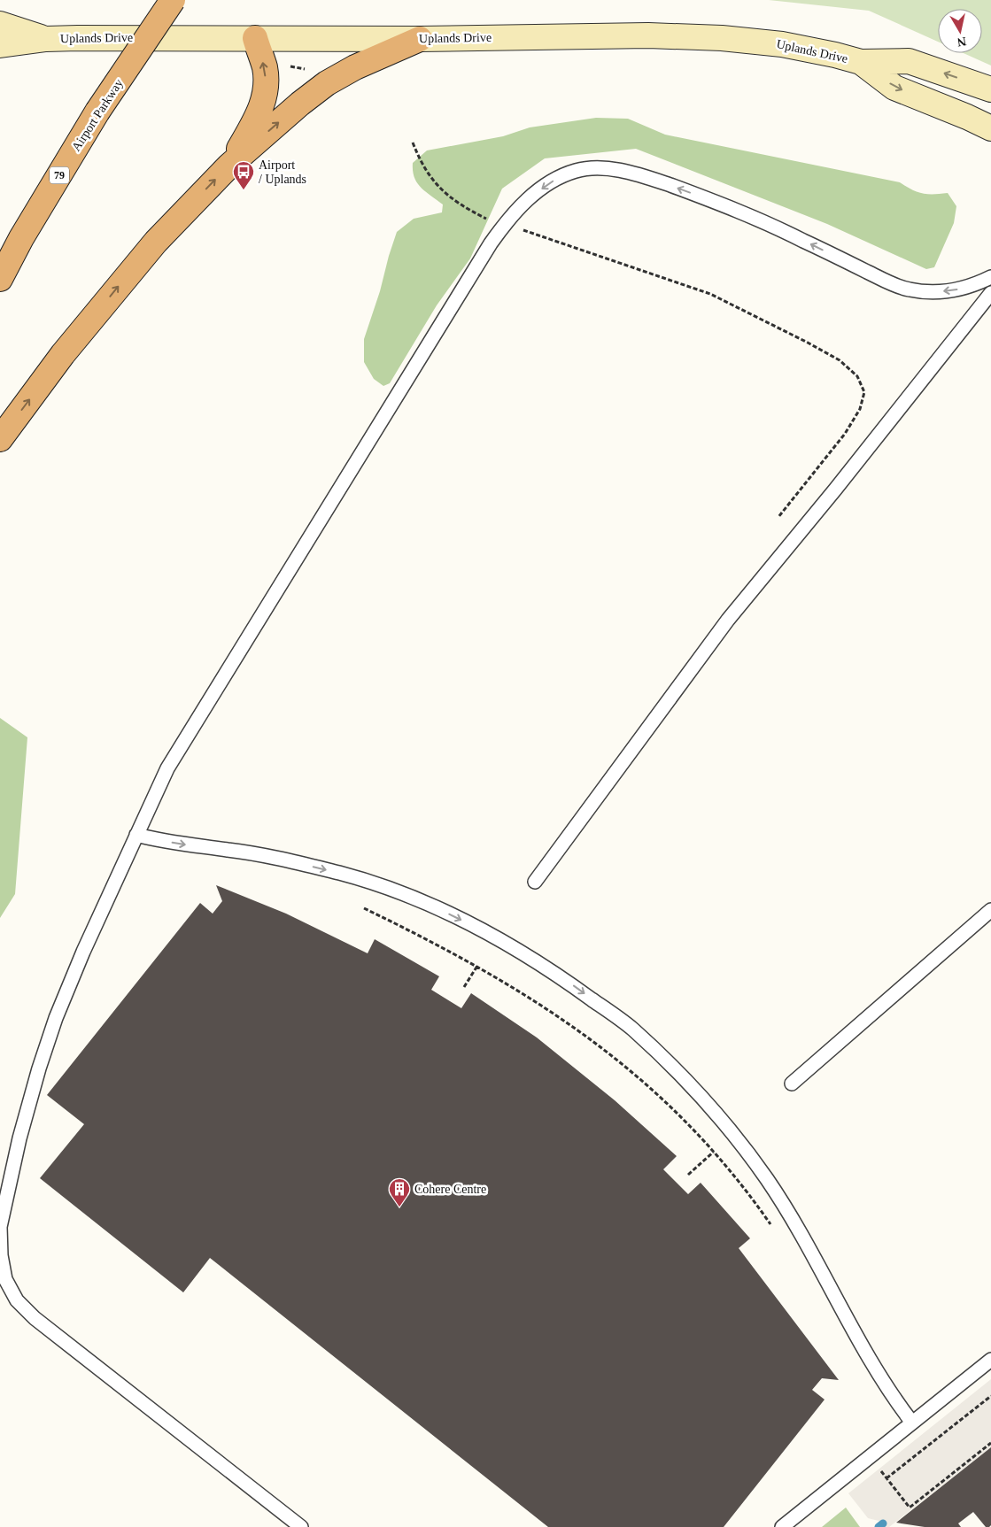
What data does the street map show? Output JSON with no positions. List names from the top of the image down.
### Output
{
  "streets": {
    "highway": ["Airport Parkway", "79"],
    "main road": ["Uplands Drive"]
  },
  "places": {
    "bus stop": ["Airport / Uplands"],
    "building": ["Cohere Centre"]
  },
  "north": "bottom"
}
